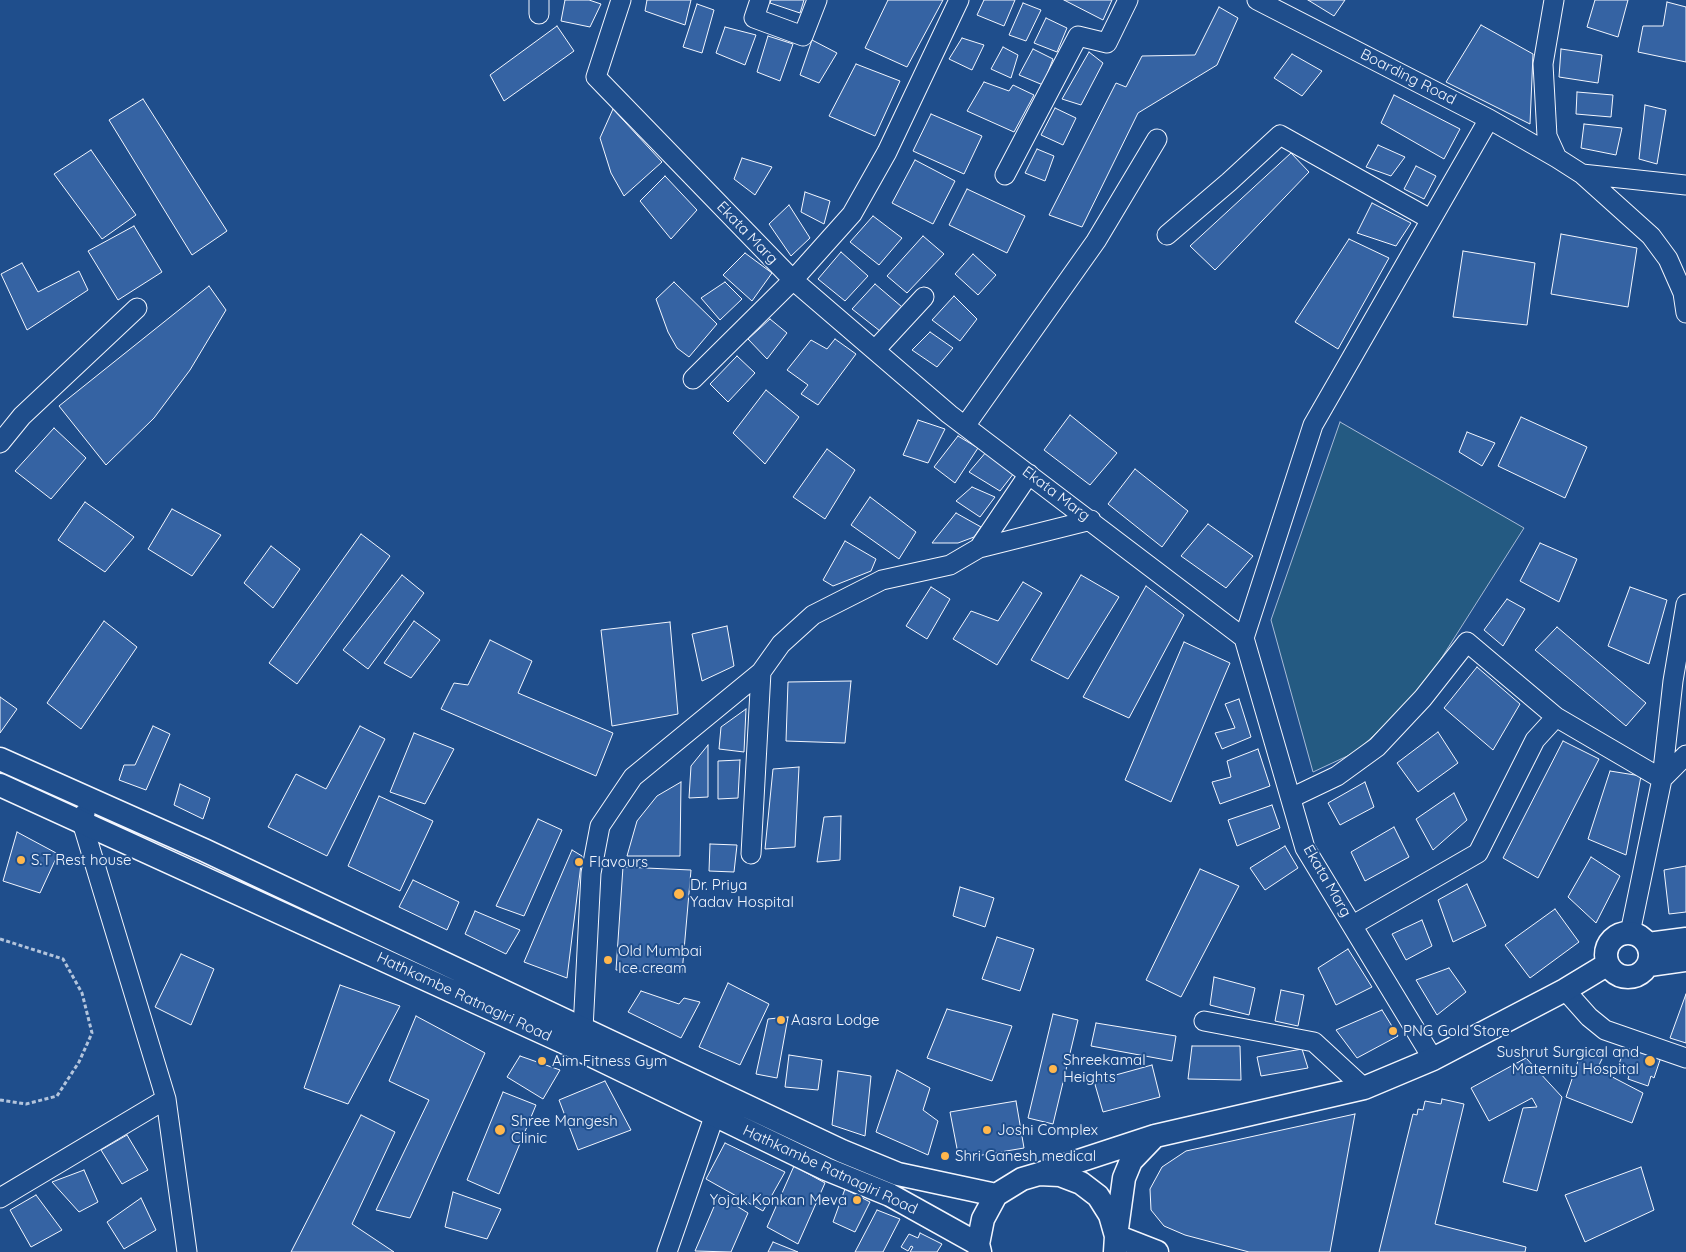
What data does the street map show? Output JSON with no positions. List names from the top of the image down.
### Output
{
  "streets": {
    "main road": ["Hathkambe Ratnagiri Road"],
    "street": ["Boarding Road", "Ekata Marg"]
  },
  "places": [
    "S.T Rest house",
    "Flavours",
    "Dr. Priya Yadav Hospital",
    "Old Mumbai Ice cream",
    "Aasra Lodge",
    "PNG Gold Store",
    "Aim Fitness Gym",
    "Sushrut Surgical and Maternity Hospital",
    "Shreekamal Heights",
    "Shree Mangesh Clinic",
    "Joshi Complex",
    "Shri Ganesh medical",
    "Yojak Konkan Meva"
  ]
}
